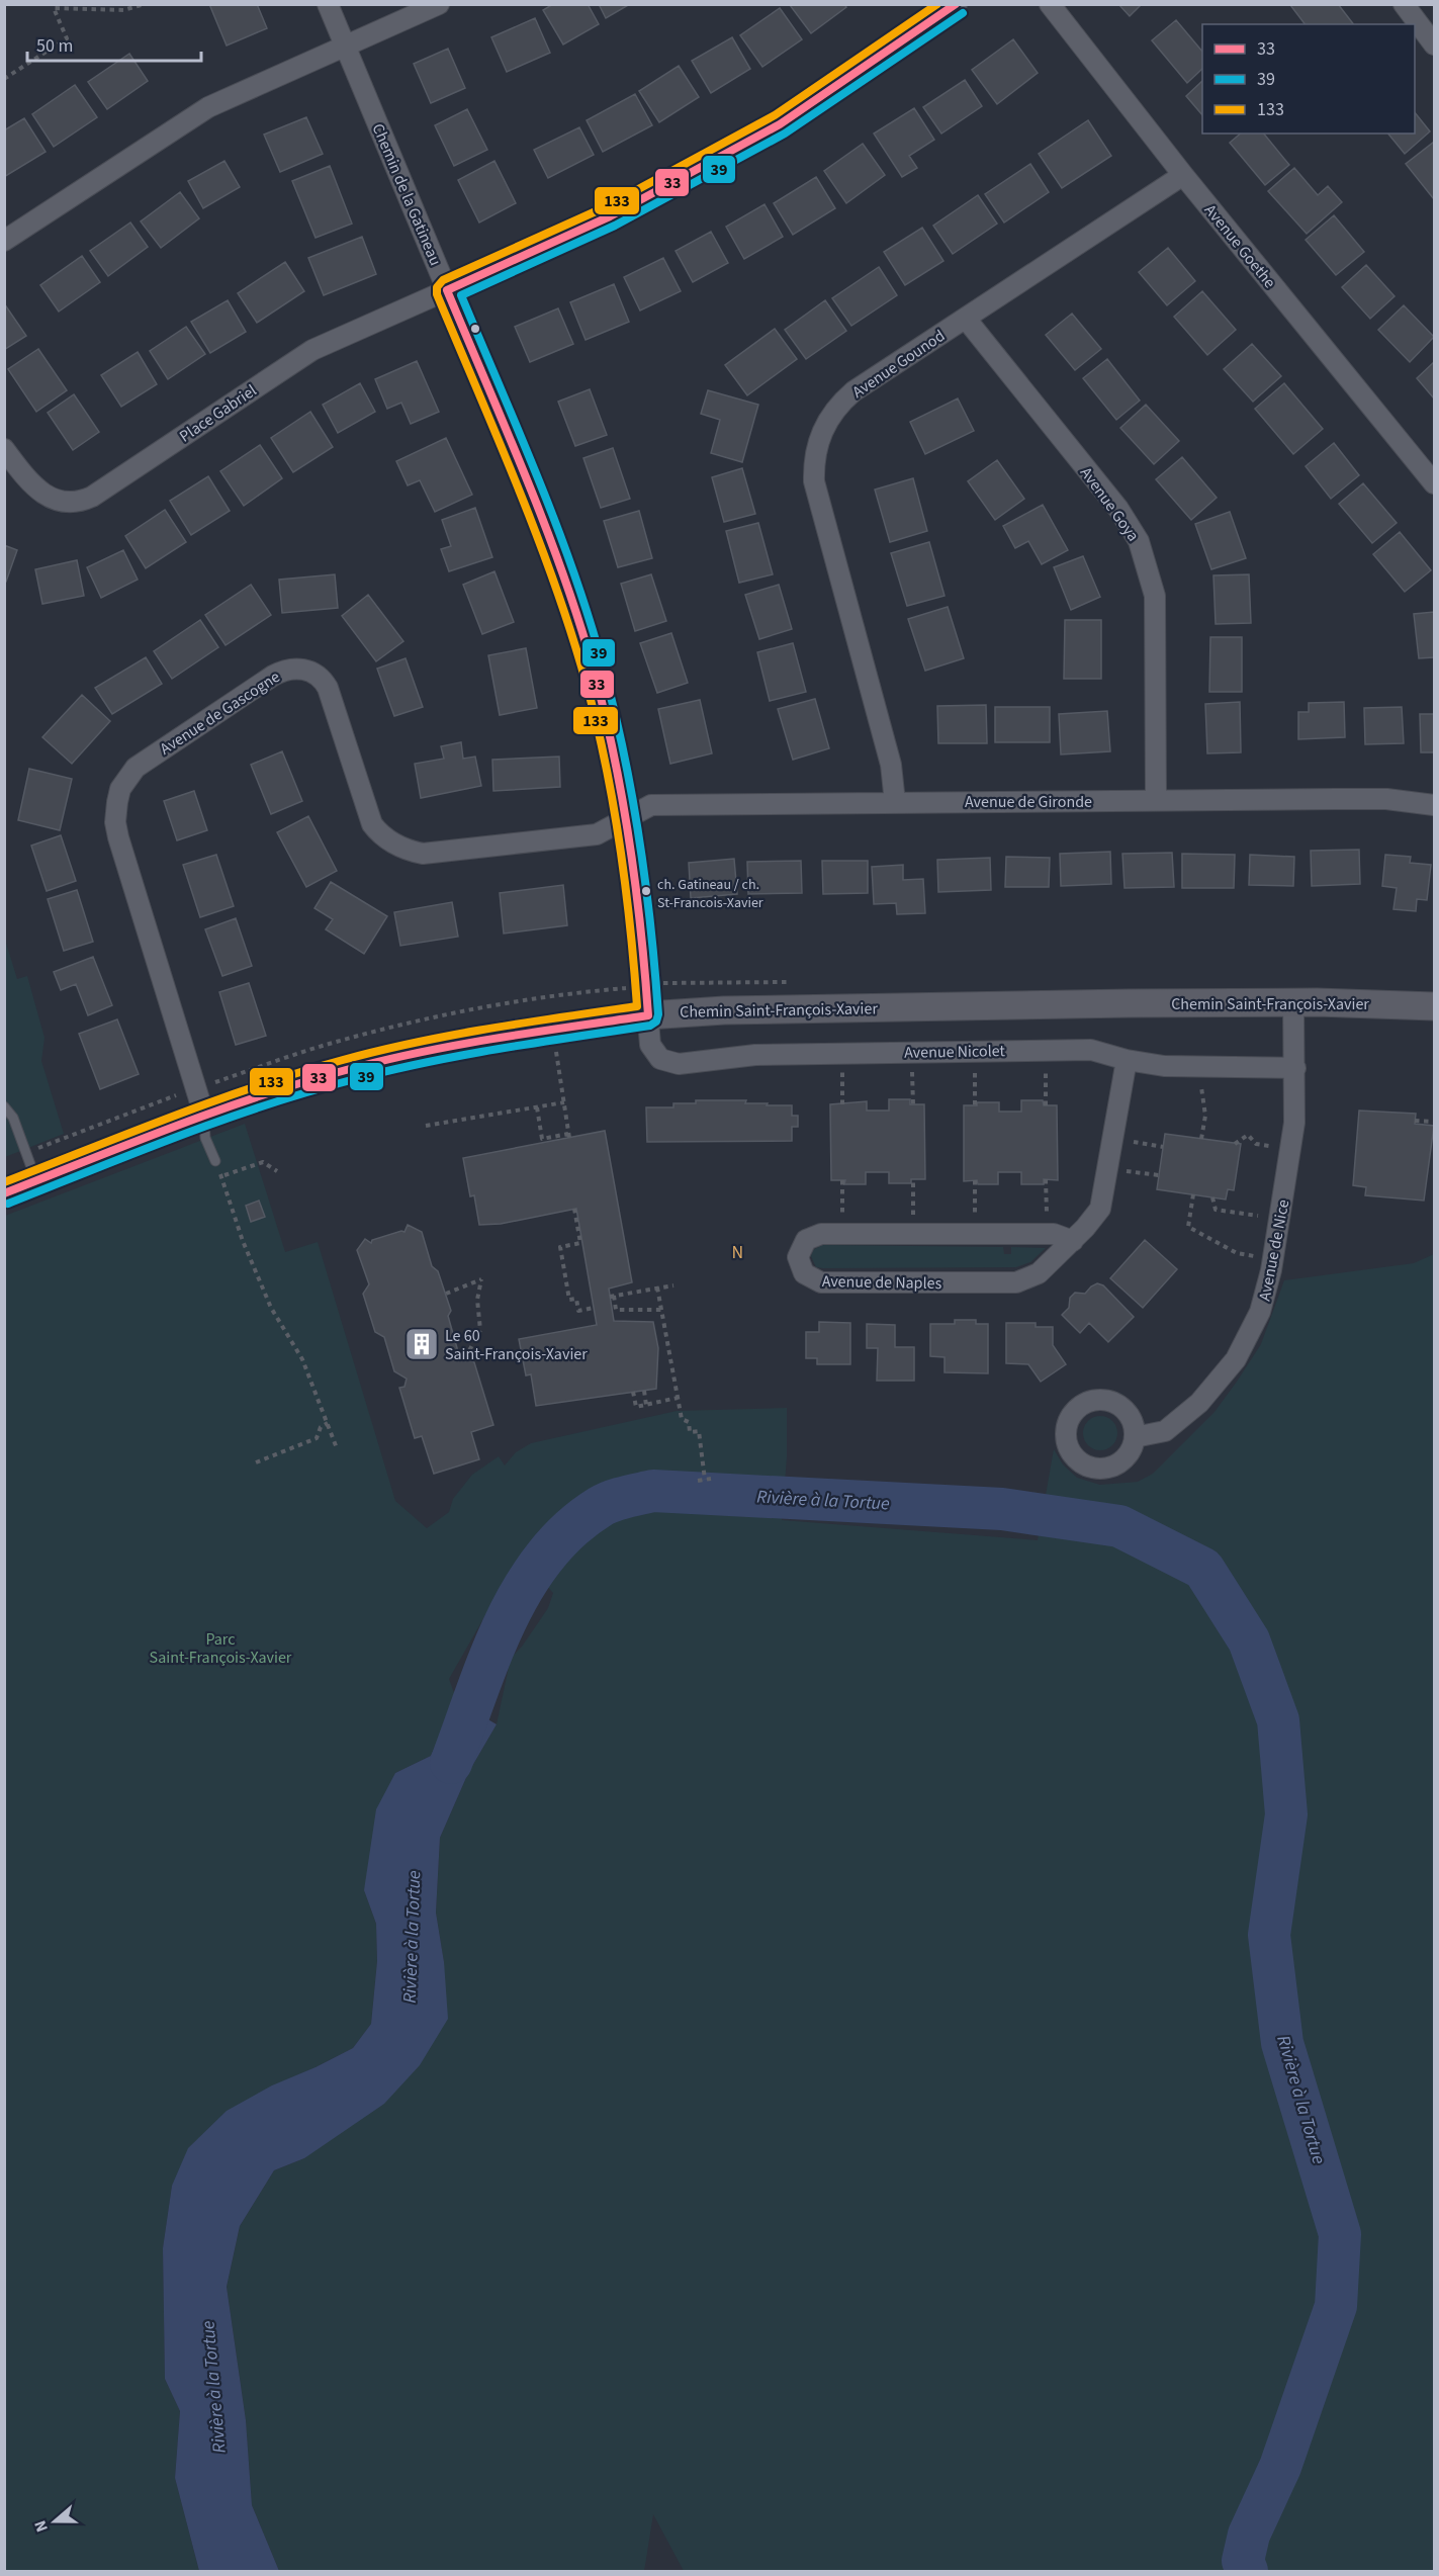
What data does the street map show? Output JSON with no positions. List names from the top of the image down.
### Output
{
  "streets": {
    "street": [
      "Chemin de la Gatineau",
      "Avenue Goethe",
      "Avenue Gounod",
      "Place Gabriel",
      "Avenue Goya",
      "Avenue de Gascogne",
      "Avenue de Gironde",
      "Chemin Saint-François-Xavier",
      "Avenue Nicolet",
      "Avenue de Nice",
      "Avenue de Naples"
    ]
  },
  "crossings": [
    ["Chemin de la Gatineau", "Place Gabriel"],
    ["Chemin de la Gatineau", "Avenue de Gascogne"],
    ["Chemin de la Gatineau", "Avenue de Gironde"],
    ["Chemin de la Gatineau", "Chemin Saint-François-Xavier"],
    ["Chemin de la Gatineau", "Avenue Nicolet"],
    ["Avenue Goethe", "Avenue Gounod"],
    ["Avenue Gounod", "Avenue Goya"],
    ["Avenue Gounod", "Avenue de Gironde"],
    ["Avenue Goya", "Avenue de Gironde"],
    ["Avenue de Gascogne", "Avenue de Gironde"],
    ["Avenue de Gascogne", "Chemin Saint-François-Xavier"],
    ["Chemin Saint-François-Xavier", "Avenue Nicolet"],
    ["Chemin Saint-François-Xavier", "Avenue de Nice"],
    ["Avenue Nicolet", "Avenue de Nice"],
    ["Avenue Nicolet", "Avenue de Naples"]
  ],
  "districts": ["N"],
  "water": ["Rivière à la Tortue"],
  "parks": ["Parc Saint-François-Xavier"],
  "places": {
    "other": ["ch. Gatineau / ch. St-Francois-Xavier"],
    "building": ["Le 60 Saint-François-Xavier"]
  },
  "lines": ["transit line 33", "transit line 133", "transit line 39"],
  "legend": ["33", "39", "133"],
  "scale_bar": "50 m",
  "north": "left"
}
